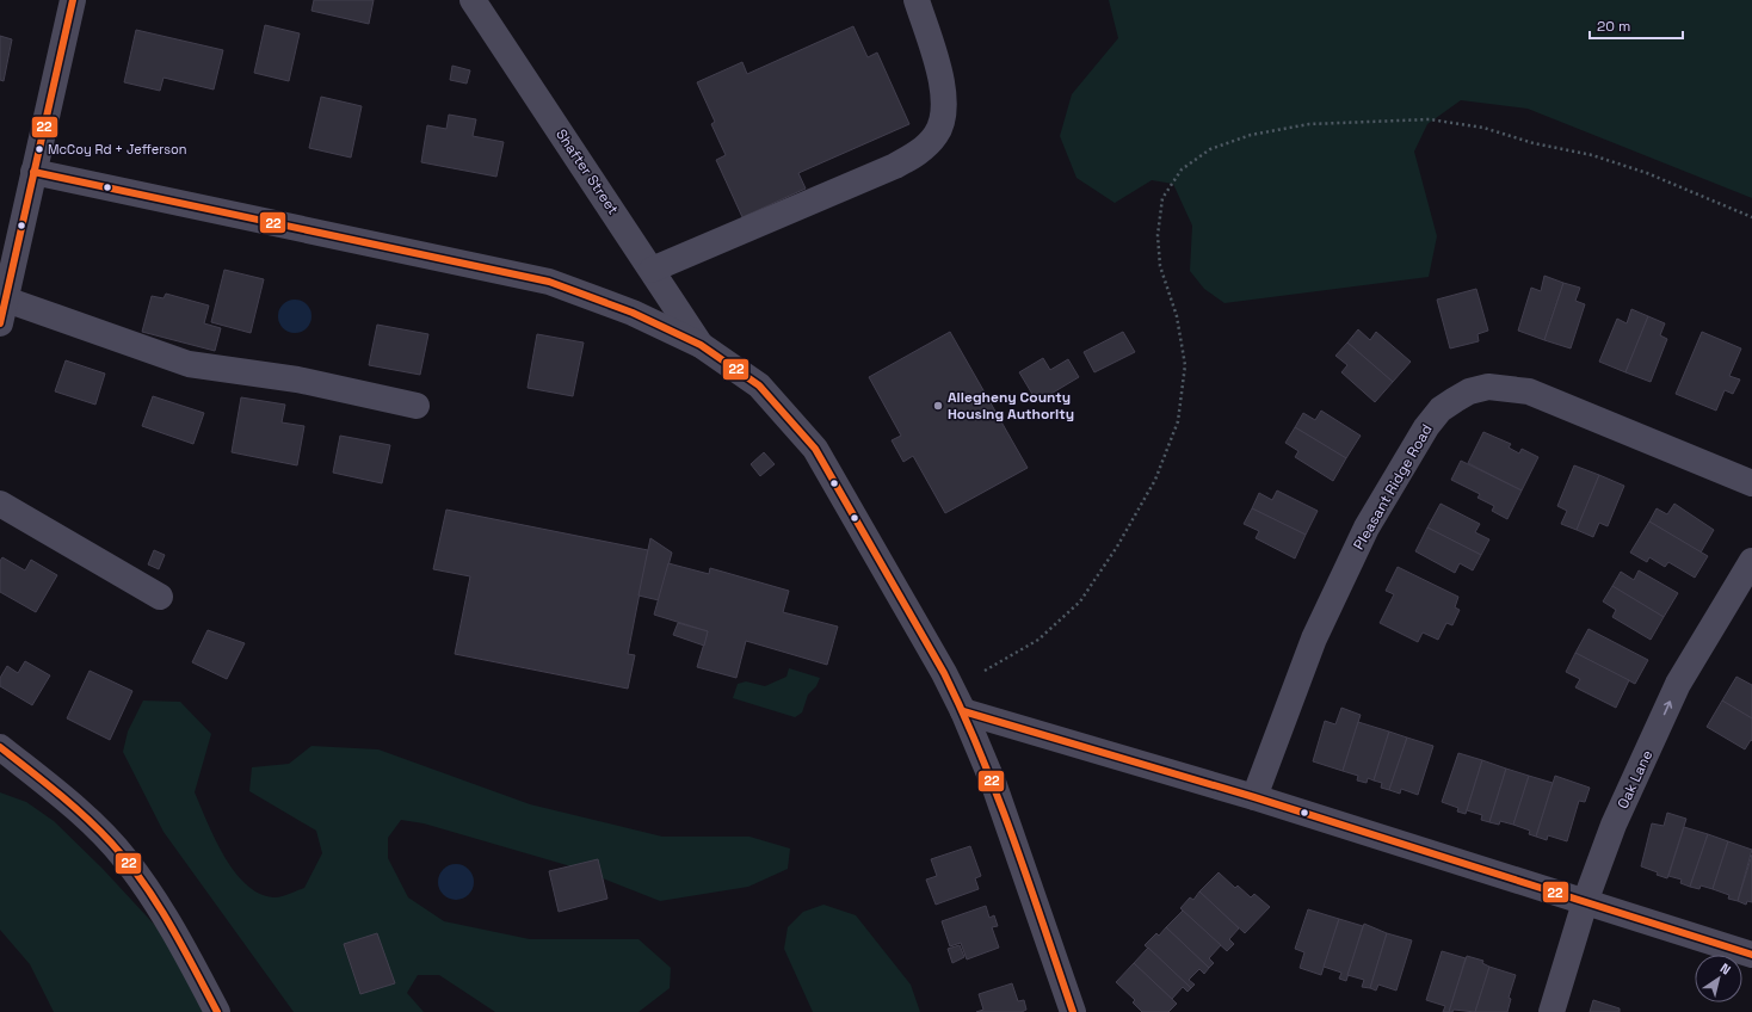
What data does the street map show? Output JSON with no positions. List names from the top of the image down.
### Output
{
  "streets": {
    "street": ["Shafter Street", "Pleasant Ridge Road", "Oak Lane"]
  },
  "one_way": ["Oak Lane"],
  "places": ["McCoy Rd + Jefferson", "Allegheny County Housing Authority"],
  "lines": ["transit line 22"],
  "scale_bar": "20 m",
  "north": "top right"
}
